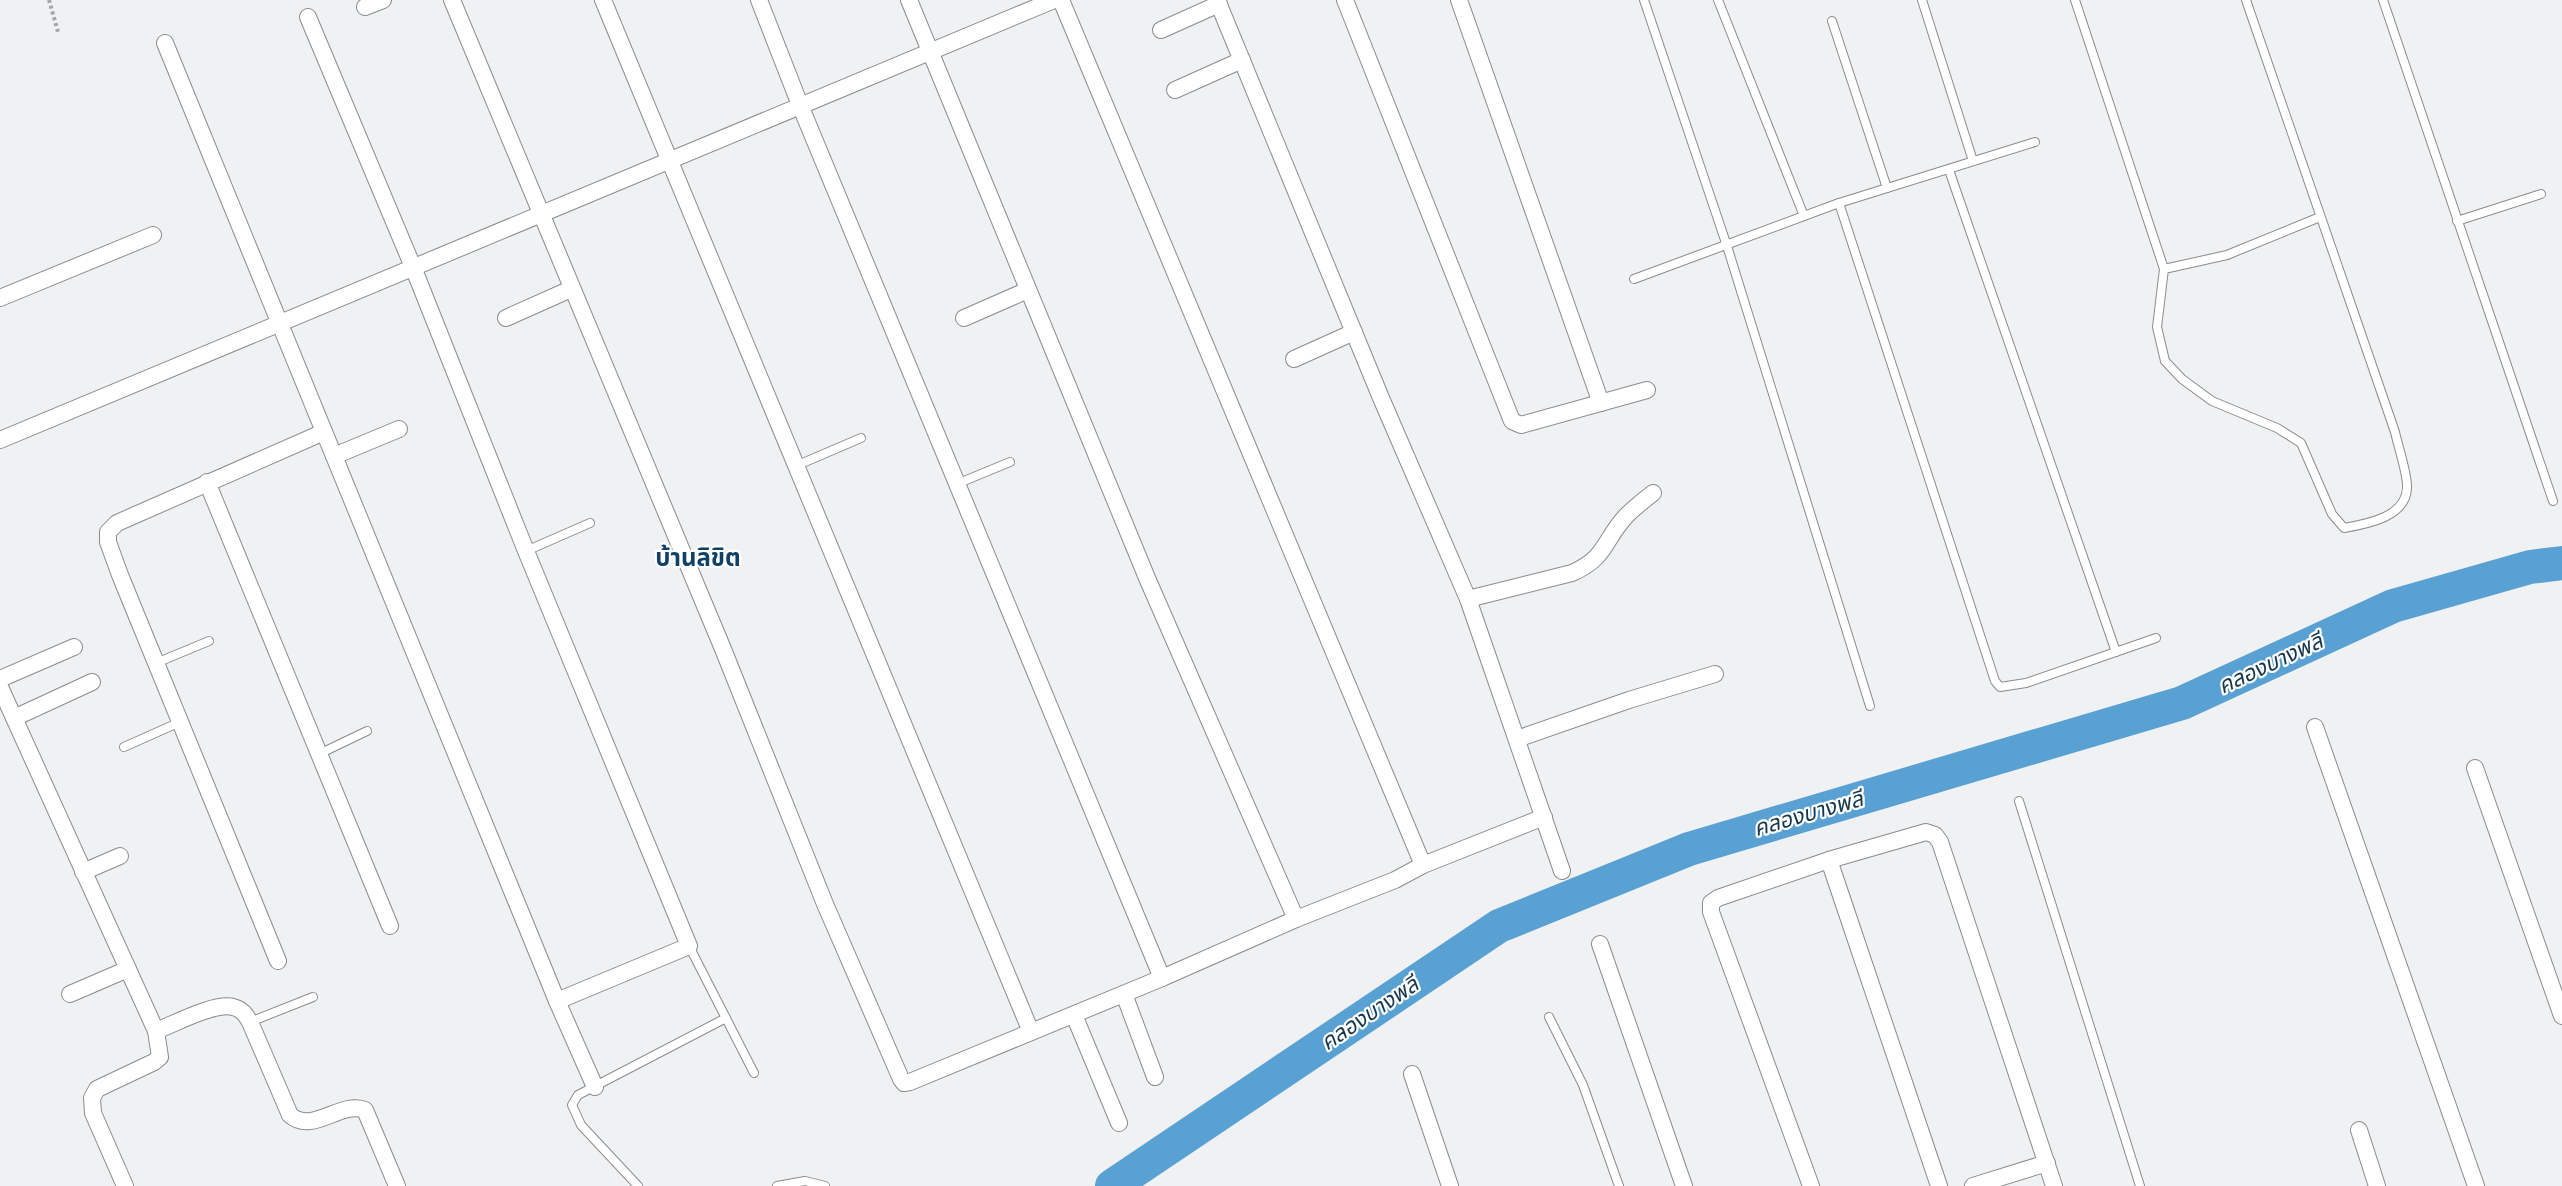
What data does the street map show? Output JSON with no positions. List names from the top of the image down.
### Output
{
  "districts": ["บ้านลิขิต"],
  "water": ["คลองบางพลี"]
}
